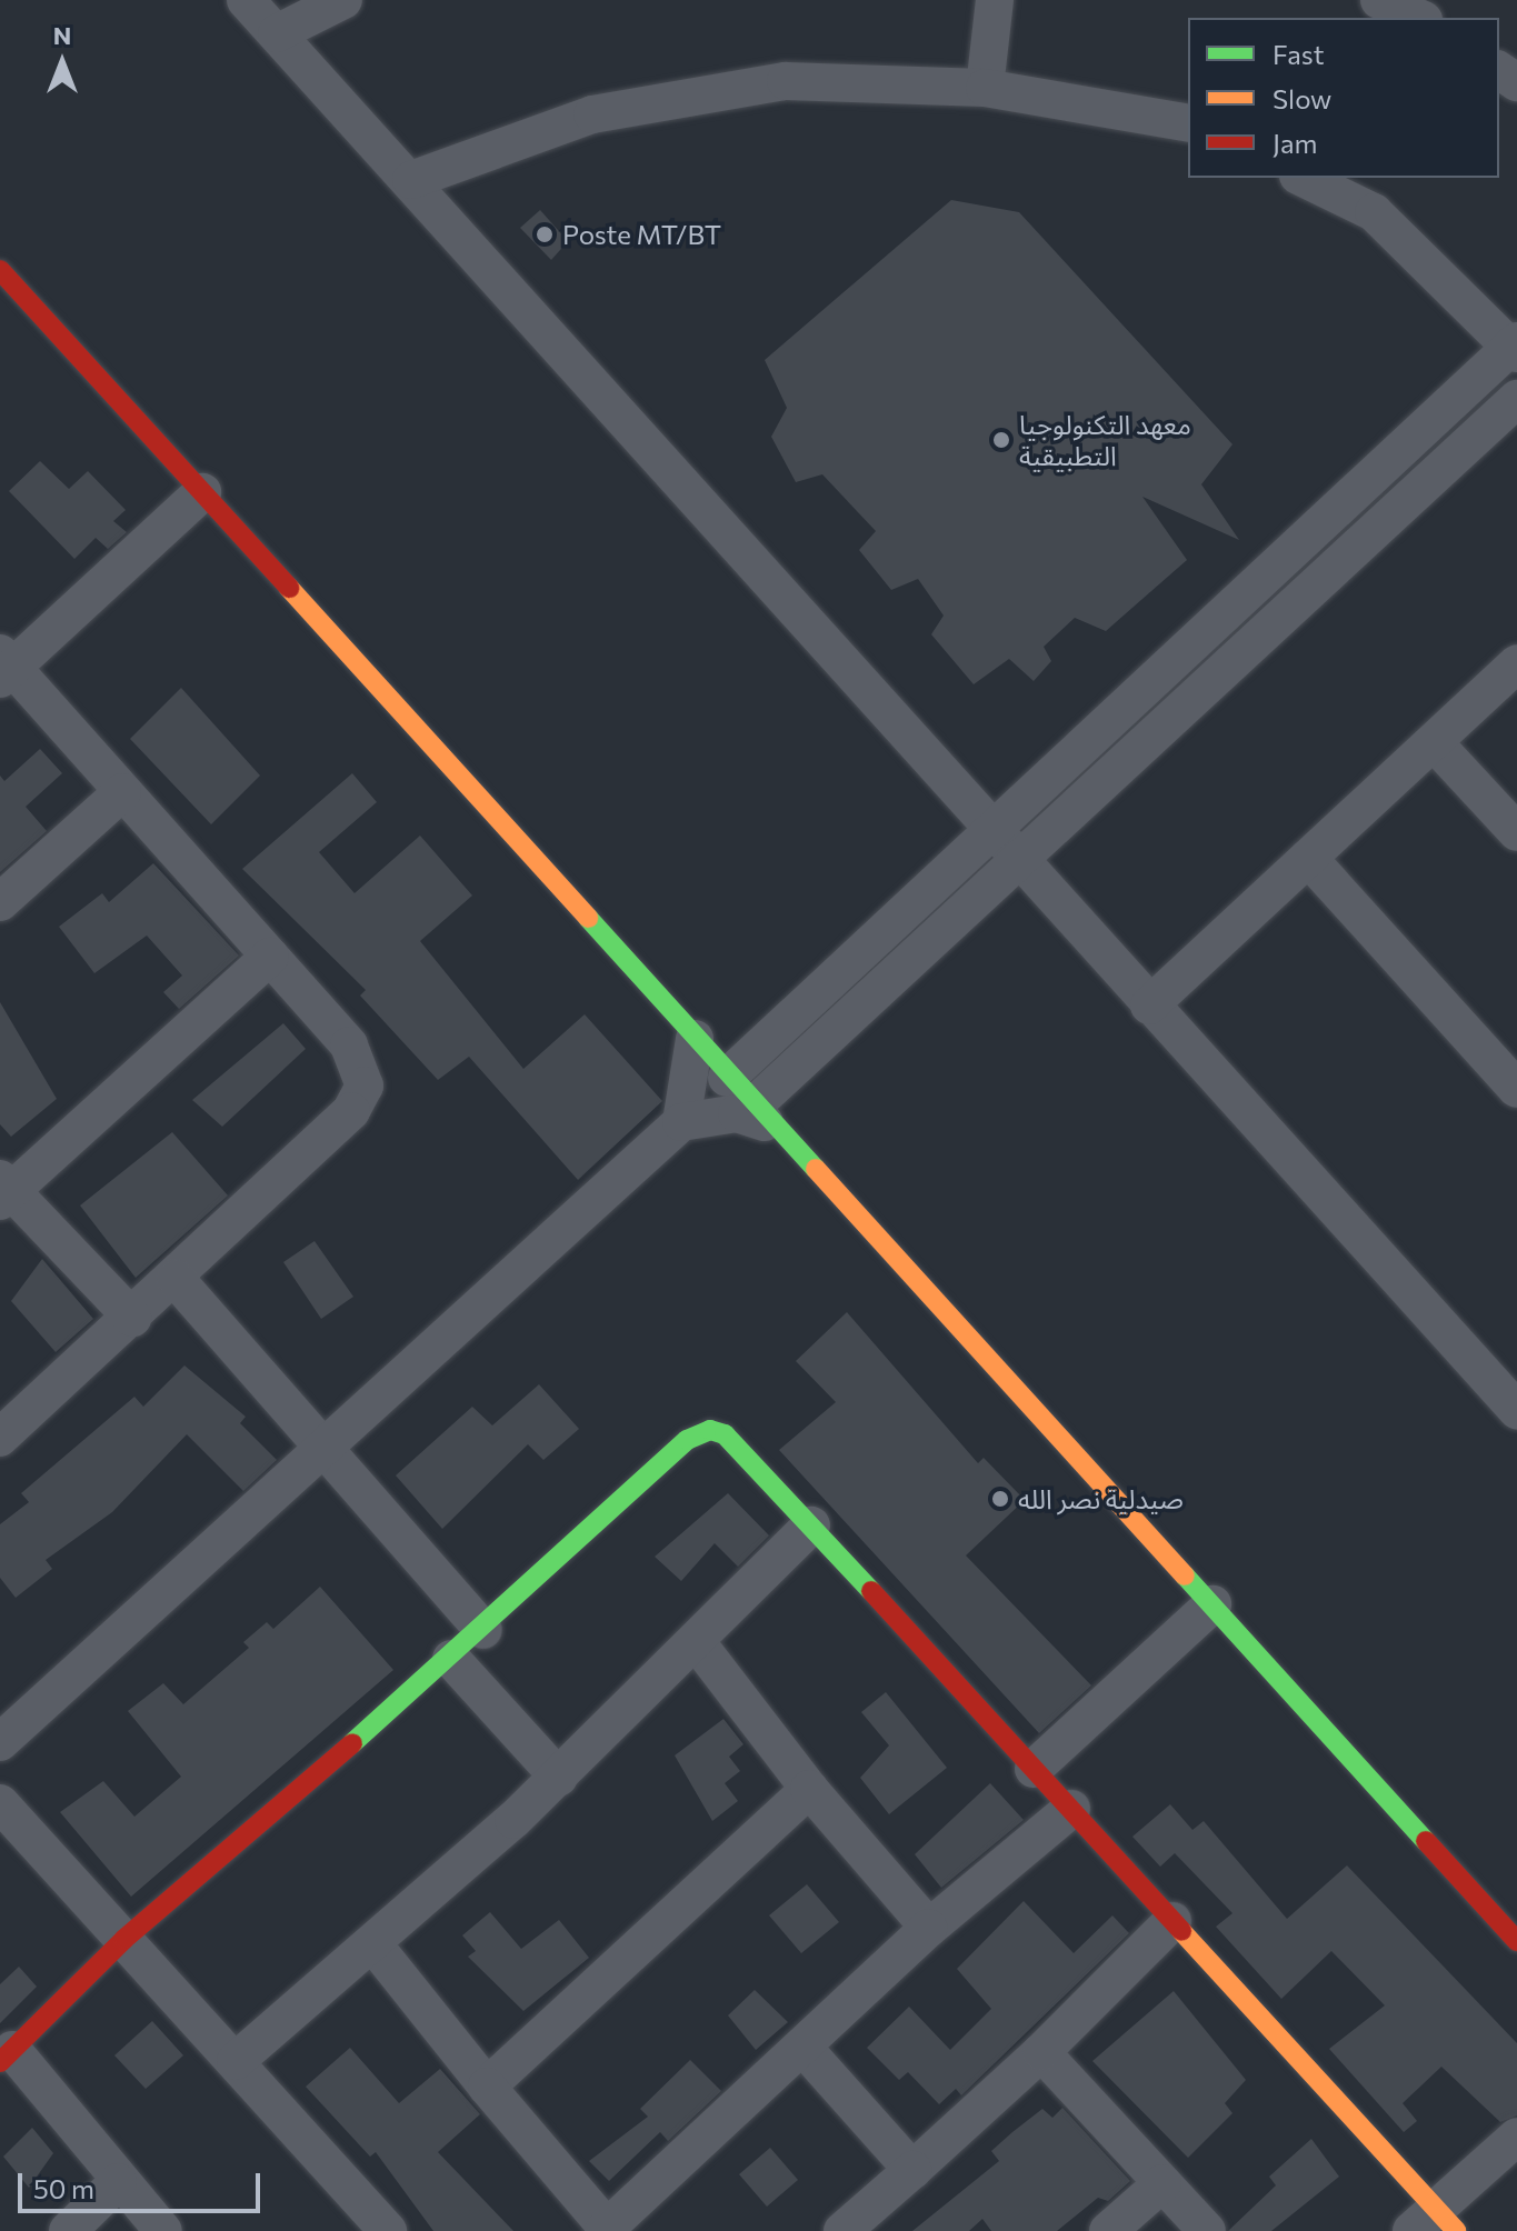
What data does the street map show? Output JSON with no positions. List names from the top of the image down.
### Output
{
  "places": ["Poste MT/BT", "معهد التكنولوجيا التطبيقية", "صيدلية نصر الله"],
  "legend": ["Fast", "Slow", "Jam"],
  "scale_bar": "50 m",
  "north": "top"
}
